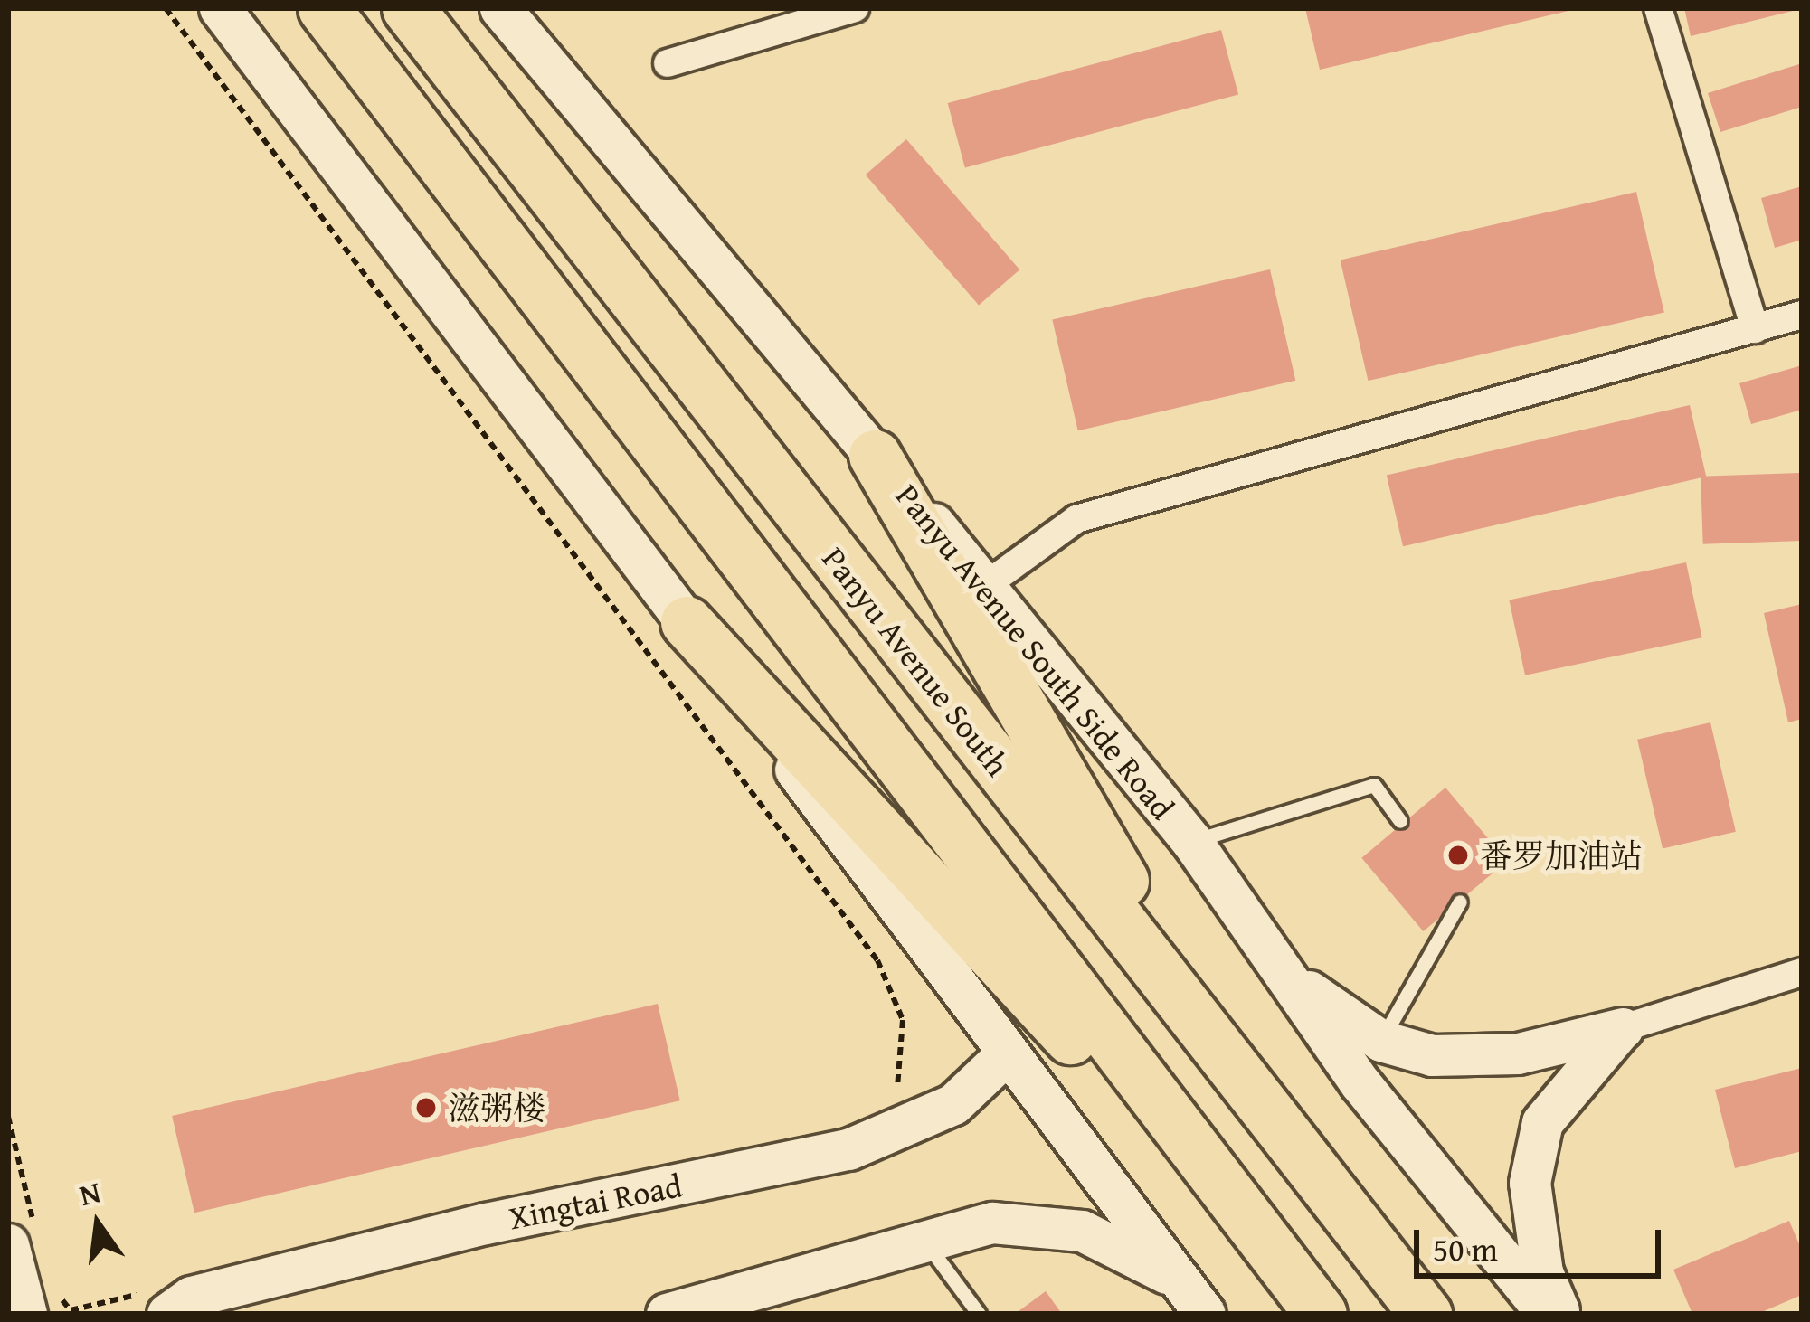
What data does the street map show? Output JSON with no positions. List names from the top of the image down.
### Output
{
  "streets": {
    "highway": ["Panyu Avenue South"],
    "main road": ["Panyu Avenue South Side Road", "Xingtai Road"]
  },
  "places": ["番罗加油站", "滋粥楼"],
  "scale_bar": "50 m",
  "north": "top"
}
